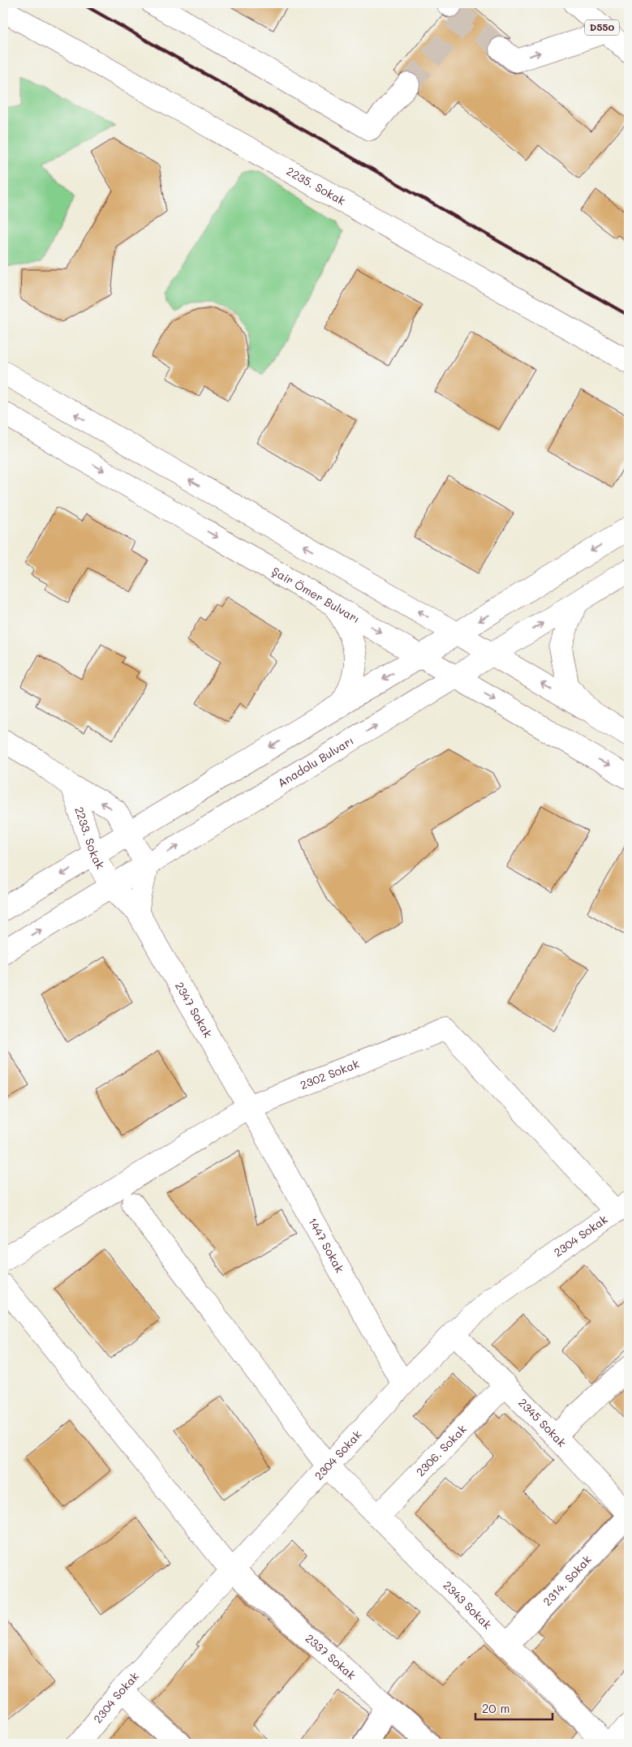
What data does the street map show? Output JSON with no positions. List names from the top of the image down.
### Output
{
  "streets": {
    "main road": [
      "D550",
      "2235. Sokak",
      "Şair Ömer Bulvarı",
      "Anadolu Bulvarı",
      "2233. Sokak",
      "2347 Sokak",
      "2302 Sokak",
      "2304 Sokak",
      "1447 Sokak",
      "2345 Sokak",
      "2306. Sokak",
      "2314. Sokak",
      "2343 Sokak",
      "2337 Sokak"
    ]
  },
  "crossings": [
    ["Şair Ömer Bulvarı", "Anadolu Bulvarı"],
    ["Anadolu Bulvarı", "2233. Sokak"],
    ["2233. Sokak", "2347 Sokak"],
    ["2347 Sokak", "2302 Sokak"],
    ["2347 Sokak", "1447 Sokak"],
    ["2302 Sokak", "2304 Sokak"],
    ["2302 Sokak", "1447 Sokak"],
    ["2304 Sokak", "1447 Sokak"],
    ["2304 Sokak", "2345 Sokak"],
    ["2304 Sokak", "2343 Sokak"],
    ["2304 Sokak", "2337 Sokak"],
    ["2345 Sokak", "2306. Sokak"],
    ["2345 Sokak", "2314. Sokak"],
    ["2306. Sokak", "2343 Sokak"],
    ["2314. Sokak", "2343 Sokak"]
  ],
  "scale_bar": "20 m"
}
